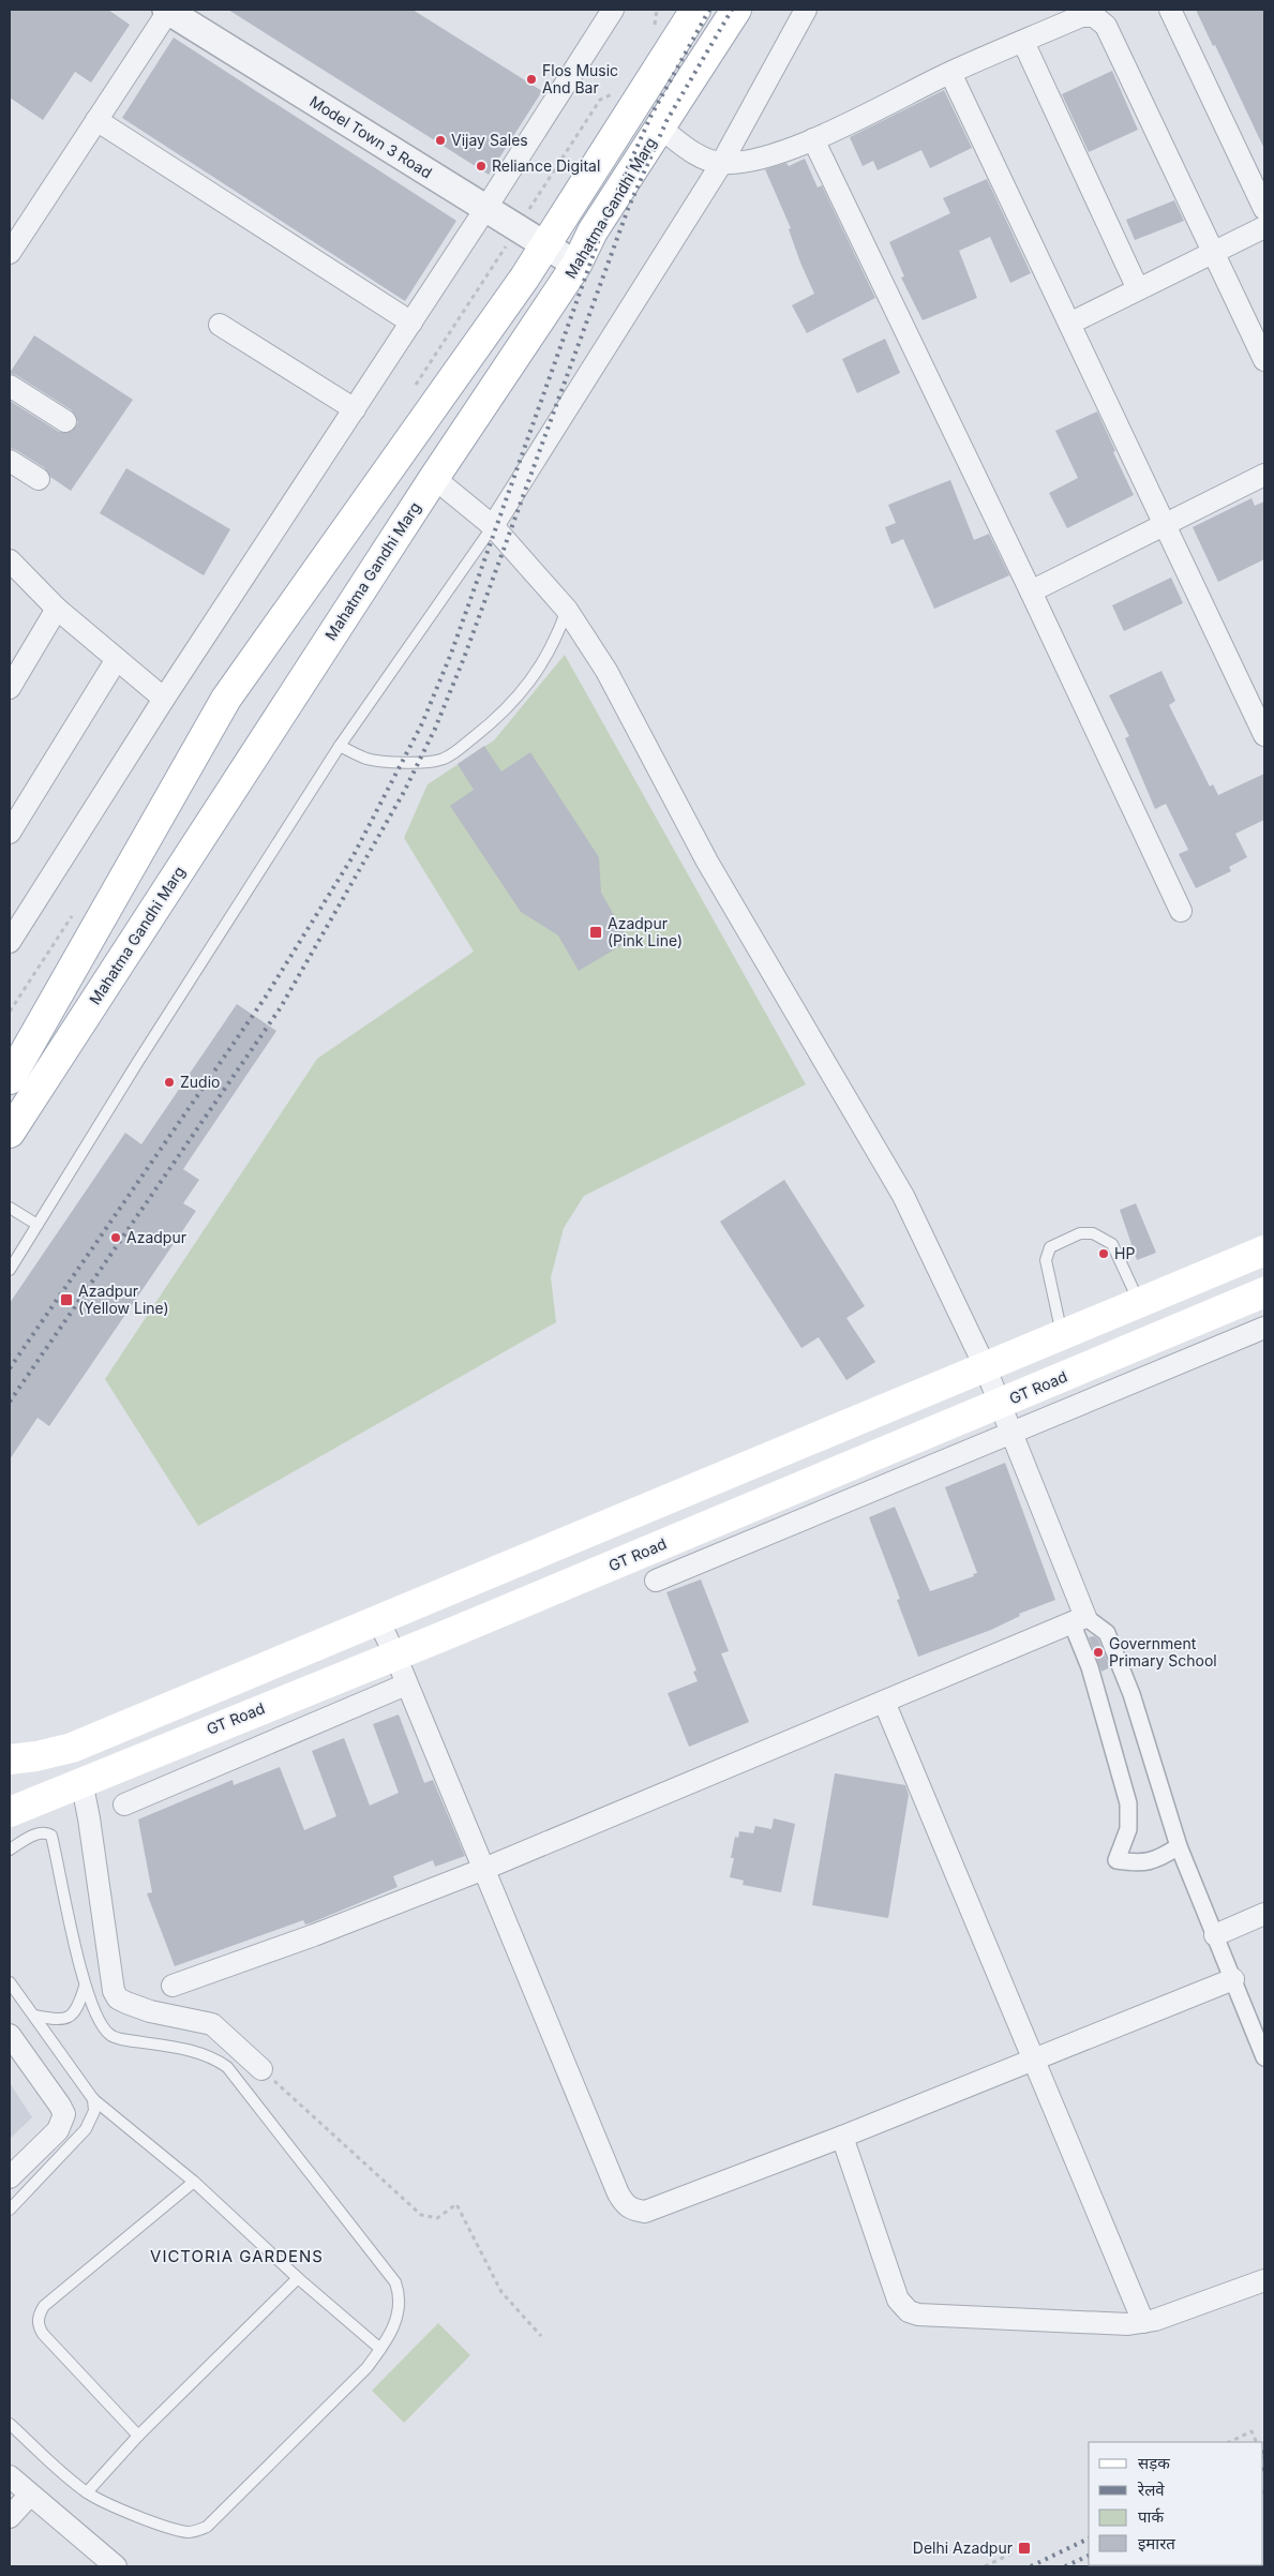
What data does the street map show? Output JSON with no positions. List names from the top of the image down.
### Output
{
  "streets": {
    "main road": ["Mahatma Gandhi Marg", "GT Road"],
    "street": ["Model Town 3 Road"]
  },
  "crossings": [
    ["Model Town 3 Road", "Mahatma Gandhi Marg"]
  ],
  "districts": ["VICTORIA GARDENS"],
  "places": {
    "other": [
      "Flos Music And Bar",
      "Vijay Sales",
      "Reliance Digital",
      "Zudio",
      "Azadpur",
      "HP",
      "Government Primary School"
    ],
    "transit": ["Azadpur (Pink Line)", "Azadpur (Yellow Line)", "Delhi Azadpur"]
  },
  "legend": [
    "सड़क",
    "रेलवे",
    "पार्क",
    "इमारत"
  ]
}
